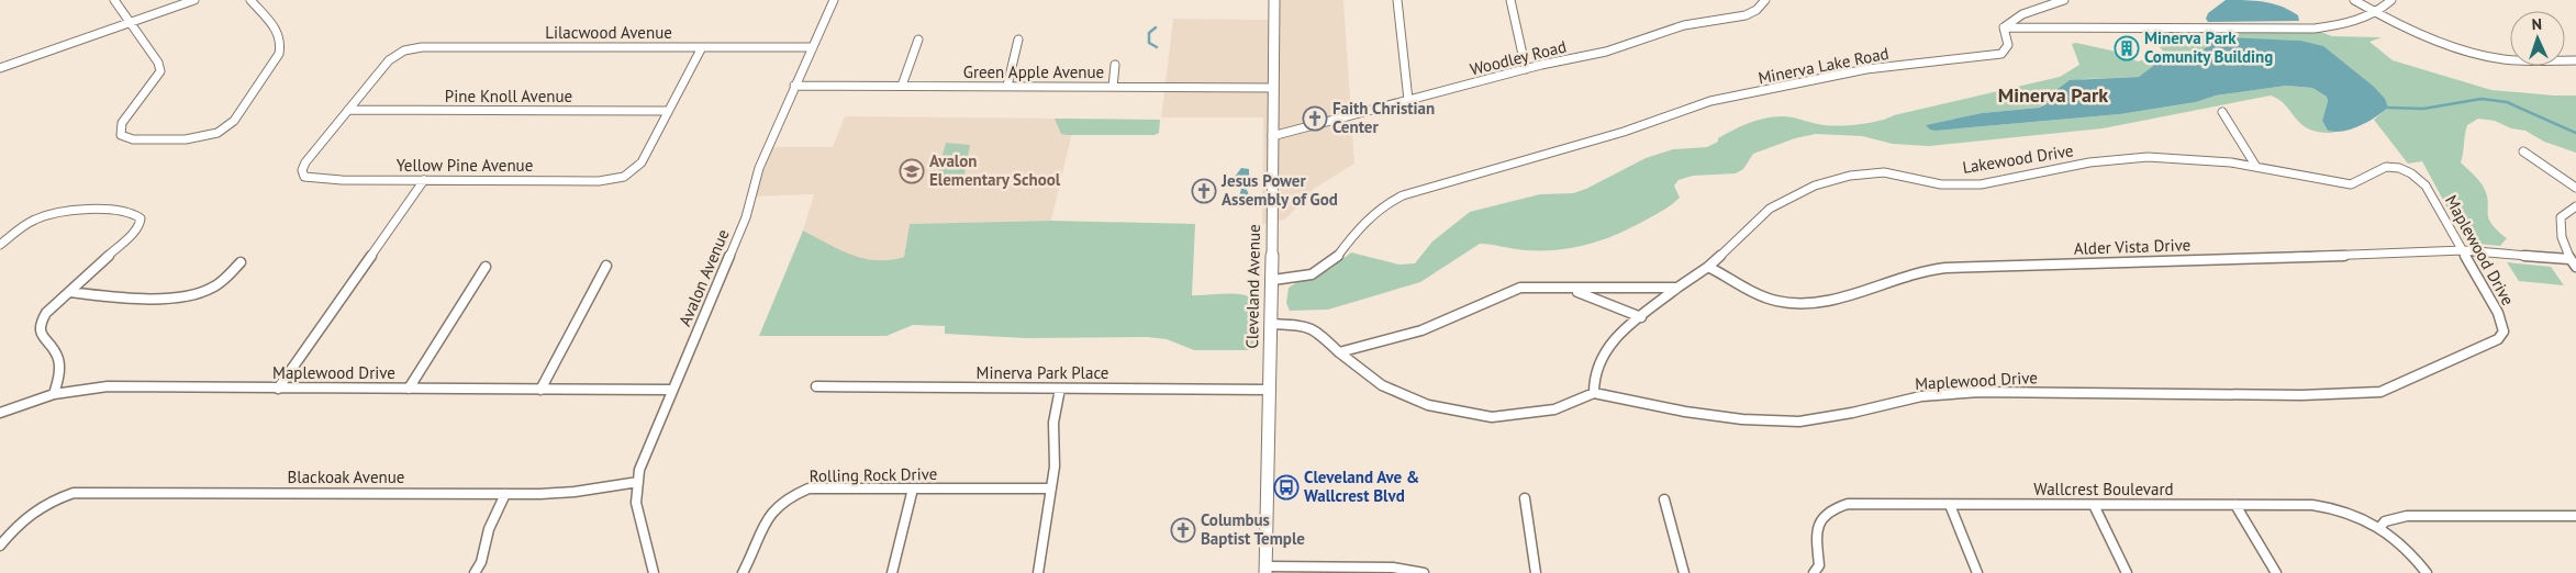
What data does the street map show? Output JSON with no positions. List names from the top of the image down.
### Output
{
  "streets": {
    "main road": ["Cleveland Avenue"],
    "street": [
      "Lilacwood Avenue",
      "Woodley Road",
      "Minerva Lake Road",
      "Green Apple Avenue",
      "Pine Knoll Avenue",
      "Lakewood Drive",
      "Yellow Pine Avenue",
      "Alder Vista Drive",
      "Maplewood Drive",
      "Avalon Avenue",
      "Minerva Park Place",
      "Rolling Rock Drive",
      "Blackoak Avenue",
      "Wallcrest Boulevard"
    ]
  },
  "crossings": [
    ["Lilacwood Avenue", "Pine Knoll Avenue"],
    ["Lilacwood Avenue", "Yellow Pine Avenue"],
    ["Lilacwood Avenue", "Avalon Avenue"],
    ["Woodley Road", "Cleveland Avenue"],
    ["Minerva Lake Road", "Cleveland Avenue"],
    ["Green Apple Avenue", "Avalon Avenue"],
    ["Green Apple Avenue", "Cleveland Avenue"],
    ["Pine Knoll Avenue", "Yellow Pine Avenue"],
    ["Lakewood Drive", "Alder Vista Drive"],
    ["Lakewood Drive", "Maplewood Drive"],
    ["Alder Vista Drive", "Maplewood Drive"],
    ["Maplewood Drive", "Avalon Avenue"],
    ["Avalon Avenue", "Blackoak Avenue"],
    ["Cleveland Avenue", "Minerva Park Place"]
  ],
  "districts": ["Minerva Park"],
  "places": {
    "building": ["Minerva Park Comunity Building"],
    "church": ["Faith Christian Center", "Jesus Power Assembly of God", "Columbus Baptist Temple"],
    "school or university": ["Avalon Elementary School"],
    "bus stop": ["Cleveland Ave & Wallcrest Blvd"]
  },
  "north": "top"
}
